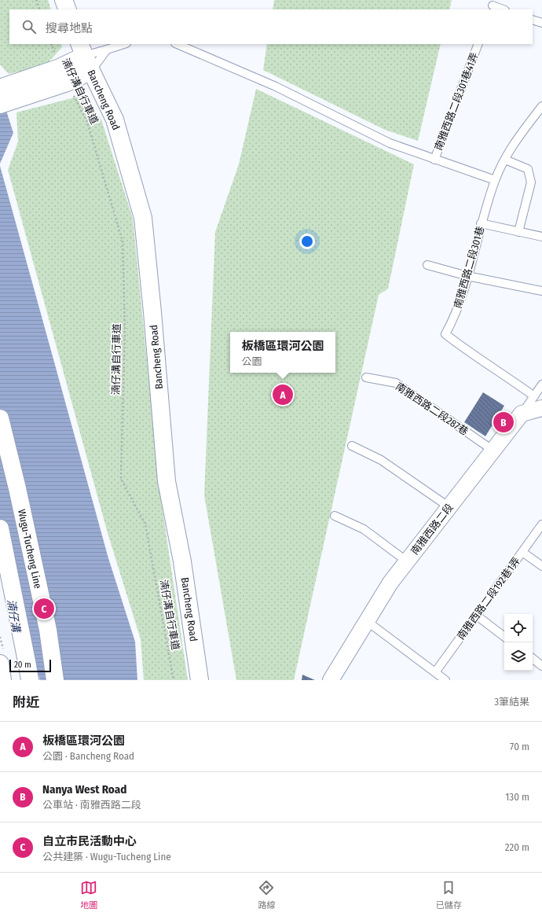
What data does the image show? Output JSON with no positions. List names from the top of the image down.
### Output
{
  "streets": {
    "main road": ["Bancheng Road", "Wugu-Tucheng Line"],
    "street": ["南雅西路二段"],
    "lane": [
      "南雅西路二段301巷41弄",
      "南雅西路二段301巷",
      "南雅西路二段287巷",
      "南雅西路二段192巷1弄"
    ],
    "path": ["湳仔溝自行車道"]
  },
  "crossings": [
    ["南雅西路二段301巷", "南雅西路二段"],
    ["南雅西路二段287巷", "南雅西路二段"]
  ],
  "water": ["湳仔溝"],
  "scale_bar": "20 m",
  "page": {
    "search": "搜尋地點",
    "popup": ["板橋區環河公園", "公園"],
    "pins": ["A", "B", "C"],
    "scale": "20 m",
    "heading": ["附近", "3筆結果"],
    "list": [
      {
        "mark": "A",
        "name": "板橋區環河公園",
        "note": "公園 · Bancheng Road",
        "value": "70 m"
      },
      {
        "mark": "B",
        "name": "Nanya West Road",
        "note": "公車站 · 南雅西路二段",
        "value": "130 m"
      },
      {
        "mark": "C",
        "name": "自立市民活動中心",
        "note": "公共建築 · Wugu-Tucheng Line",
        "value": "220 m"
      }
    ],
    "nav": ["地圖", "路線", "已儲存"]
  }
}
